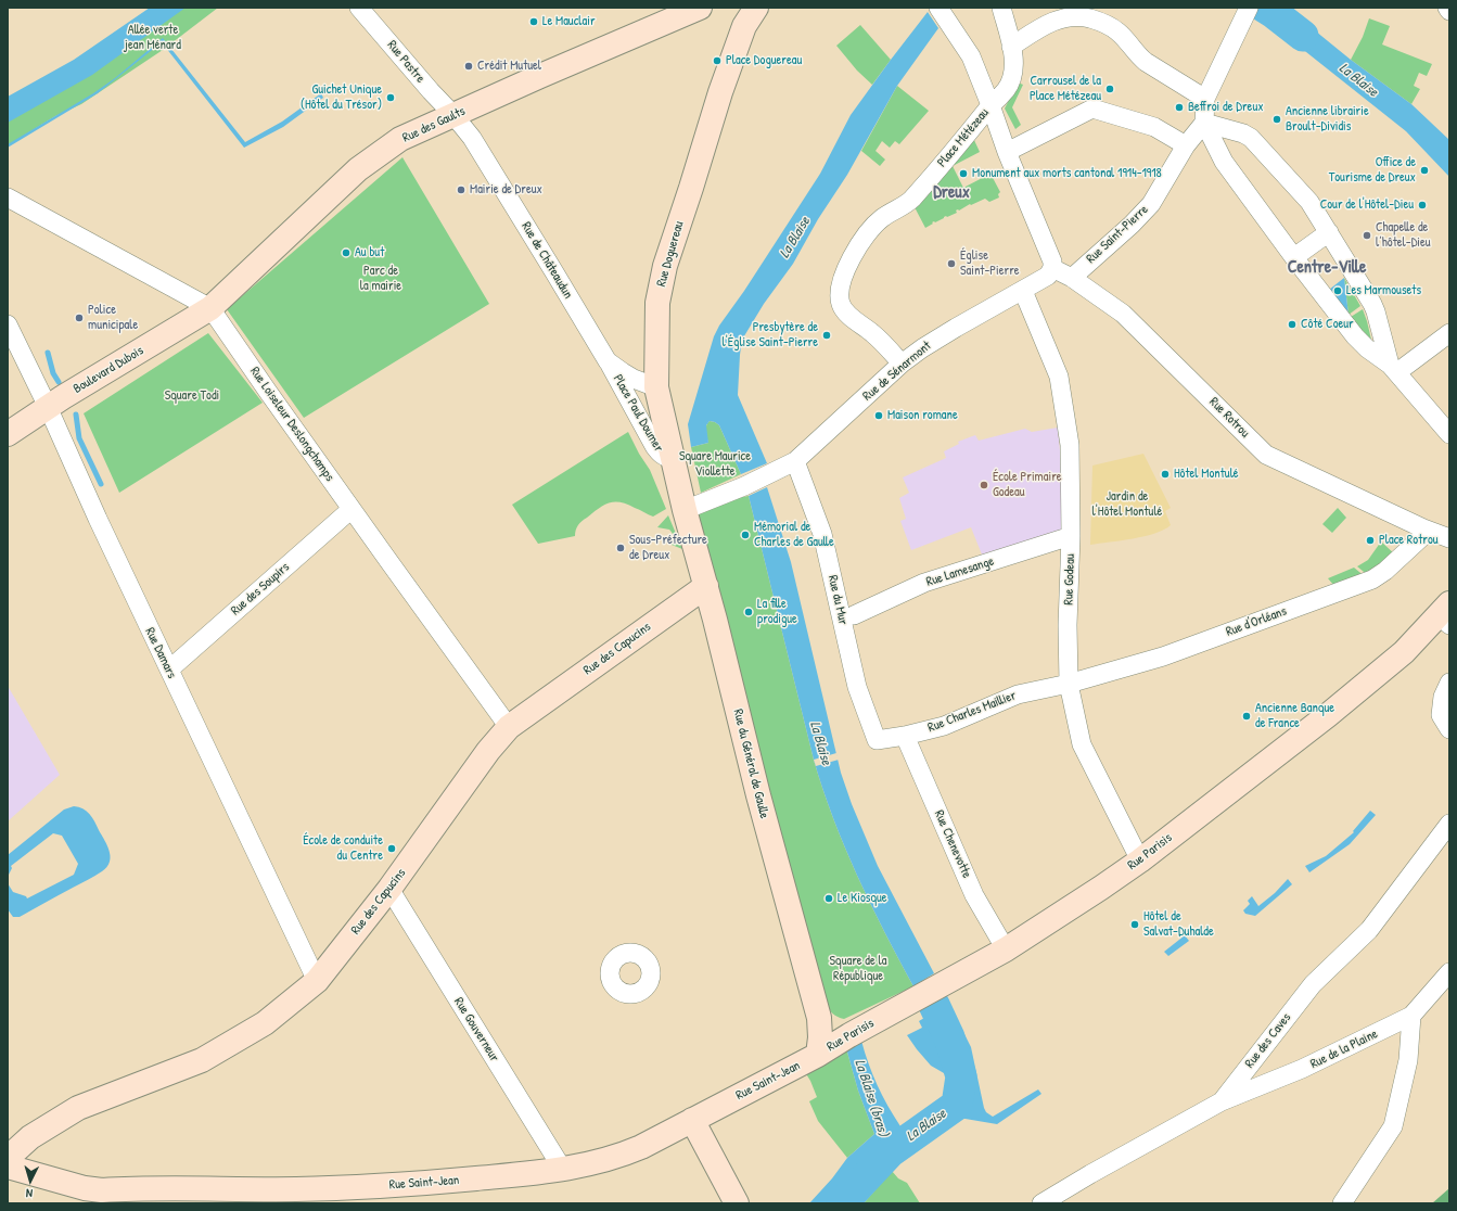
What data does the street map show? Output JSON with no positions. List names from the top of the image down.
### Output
{
  "streets": {
    "street": [
      "Rue Pastre",
      "Rue des Gaults",
      "Place Métézeau",
      "Rue Saint-Pierre",
      "Rue Doguereau",
      "Rue de Châteaudun",
      "Boulevard Dubois",
      "Rue de Sénarmont",
      "Place Paul Doumer",
      "Rue Rotrou",
      "Rue Loiseleur Deslongchamps",
      "Rue Lamesange",
      "Rue Godeau",
      "Rue des Soupirs",
      "Rue du Mur",
      "Rue d'Orléans",
      "Rue des Capucins",
      "Rue Damars",
      "Rue Charles Maillier",
      "Rue du Général de Gaulle",
      "Rue Chenevotte",
      "Rue Parisis",
      "Rue Gouverneur",
      "Rue des Caves",
      "Rue de la Plaine",
      "Rue Saint-Jean"
    ]
  },
  "crossings": [
    ["Rue Pastre", "Rue des Gaults"],
    ["Rue Pastre", "Rue de Châteaudun"],
    ["Rue des Gaults", "Rue de Châteaudun"],
    ["Rue des Gaults", "Boulevard Dubois"],
    ["Rue des Gaults", "Rue Loiseleur Deslongchamps"],
    ["Place Métézeau", "Rue de Sénarmont"],
    ["Place Métézeau", "Rue Rotrou"],
    ["Rue Saint-Pierre", "Rue Rotrou"],
    ["Rue Doguereau", "Rue de Châteaudun"],
    ["Rue Doguereau", "Rue de Sénarmont"],
    ["Rue Doguereau", "Place Paul Doumer"],
    ["Rue Doguereau", "Rue du Général de Gaulle"],
    ["Rue de Châteaudun", "Place Paul Doumer"],
    ["Boulevard Dubois", "Rue Loiseleur Deslongchamps"],
    ["Boulevard Dubois", "Rue Damars"],
    ["Rue de Sénarmont", "Rue Rotrou"],
    ["Rue de Sénarmont", "Rue Godeau"],
    ["Rue de Sénarmont", "Rue du Mur"],
    ["Rue de Sénarmont", "Rue du Général de Gaulle"],
    ["Rue Rotrou", "Rue d'Orléans"],
    ["Rue Loiseleur Deslongchamps", "Rue des Soupirs"],
    ["Rue Loiseleur Deslongchamps", "Rue des Capucins"],
    ["Rue Lamesange", "Rue Godeau"],
    ["Rue Godeau", "Rue d'Orléans"],
    ["Rue Godeau", "Rue Charles Maillier"],
    ["Rue Godeau", "Rue Parisis"],
    ["Rue des Soupirs", "Rue Damars"],
    ["Rue du Mur", "Rue Charles Maillier"],
    ["Rue d'Orléans", "Rue Charles Maillier"],
    ["Rue des Capucins", "Rue Damars"],
    ["Rue des Capucins", "Rue du Général de Gaulle"],
    ["Rue des Capucins", "Rue Gouverneur"],
    ["Rue Charles Maillier", "Rue Chenevotte"],
    ["Rue du Général de Gaulle", "Rue Parisis"],
    ["Rue du Général de Gaulle", "Rue Saint-Jean"],
    ["Rue Chenevotte", "Rue Parisis"],
    ["Rue Parisis", "Rue Saint-Jean"],
    ["Rue Gouverneur", "Rue Saint-Jean"],
    ["Rue des Caves", "Rue de la Plaine"]
  ],
  "districts": ["Dreux", "Centre-Ville"],
  "water": ["La Blaise", "La Blaise (bras)"],
  "parks": [
    "Allée verte jean Ménard",
    "Parc de la mairie",
    "Square Todi",
    "Square Maurice Viollette",
    "Jardin de l'Hôtel Montulé",
    "Square de la République"
  ],
  "places": [
    "Le Mauclair",
    "Place Doguereau",
    "Crédit Mutuel",
    "Carrousel de la Place Métézeau",
    "Guichet Unique (Hôtel du Trésor)",
    "Beffroi de Dreux",
    "Ancienne librairie Broult-Dividis",
    "Office de Tourisme de Dreux",
    "Monument aux morts cantonal 1914-1918",
    "Mairie de Dreux",
    "Cour de l'Hôtel-Dieu",
    "Chapelle de l’hôtel-Dieu",
    "Au but",
    "Église Saint-Pierre",
    "Les Marmousets",
    "Police municipale",
    "Côté Coeur",
    "Presbytère de l'Église Saint-Pierre",
    "Maison romane",
    "Hôtel Montulé",
    "École Primaire Godeau",
    "Mémorial de Charles de Gaulle",
    "Place Rotrou",
    "Sous-Préfecture de Dreux",
    "La fille prodigue",
    "Ancienne Banque de France",
    "École de conduite du Centre",
    "Le Kiosque",
    "Hôtel de Salvat-Duhalde"
  ],
  "north": "bottom"
}
